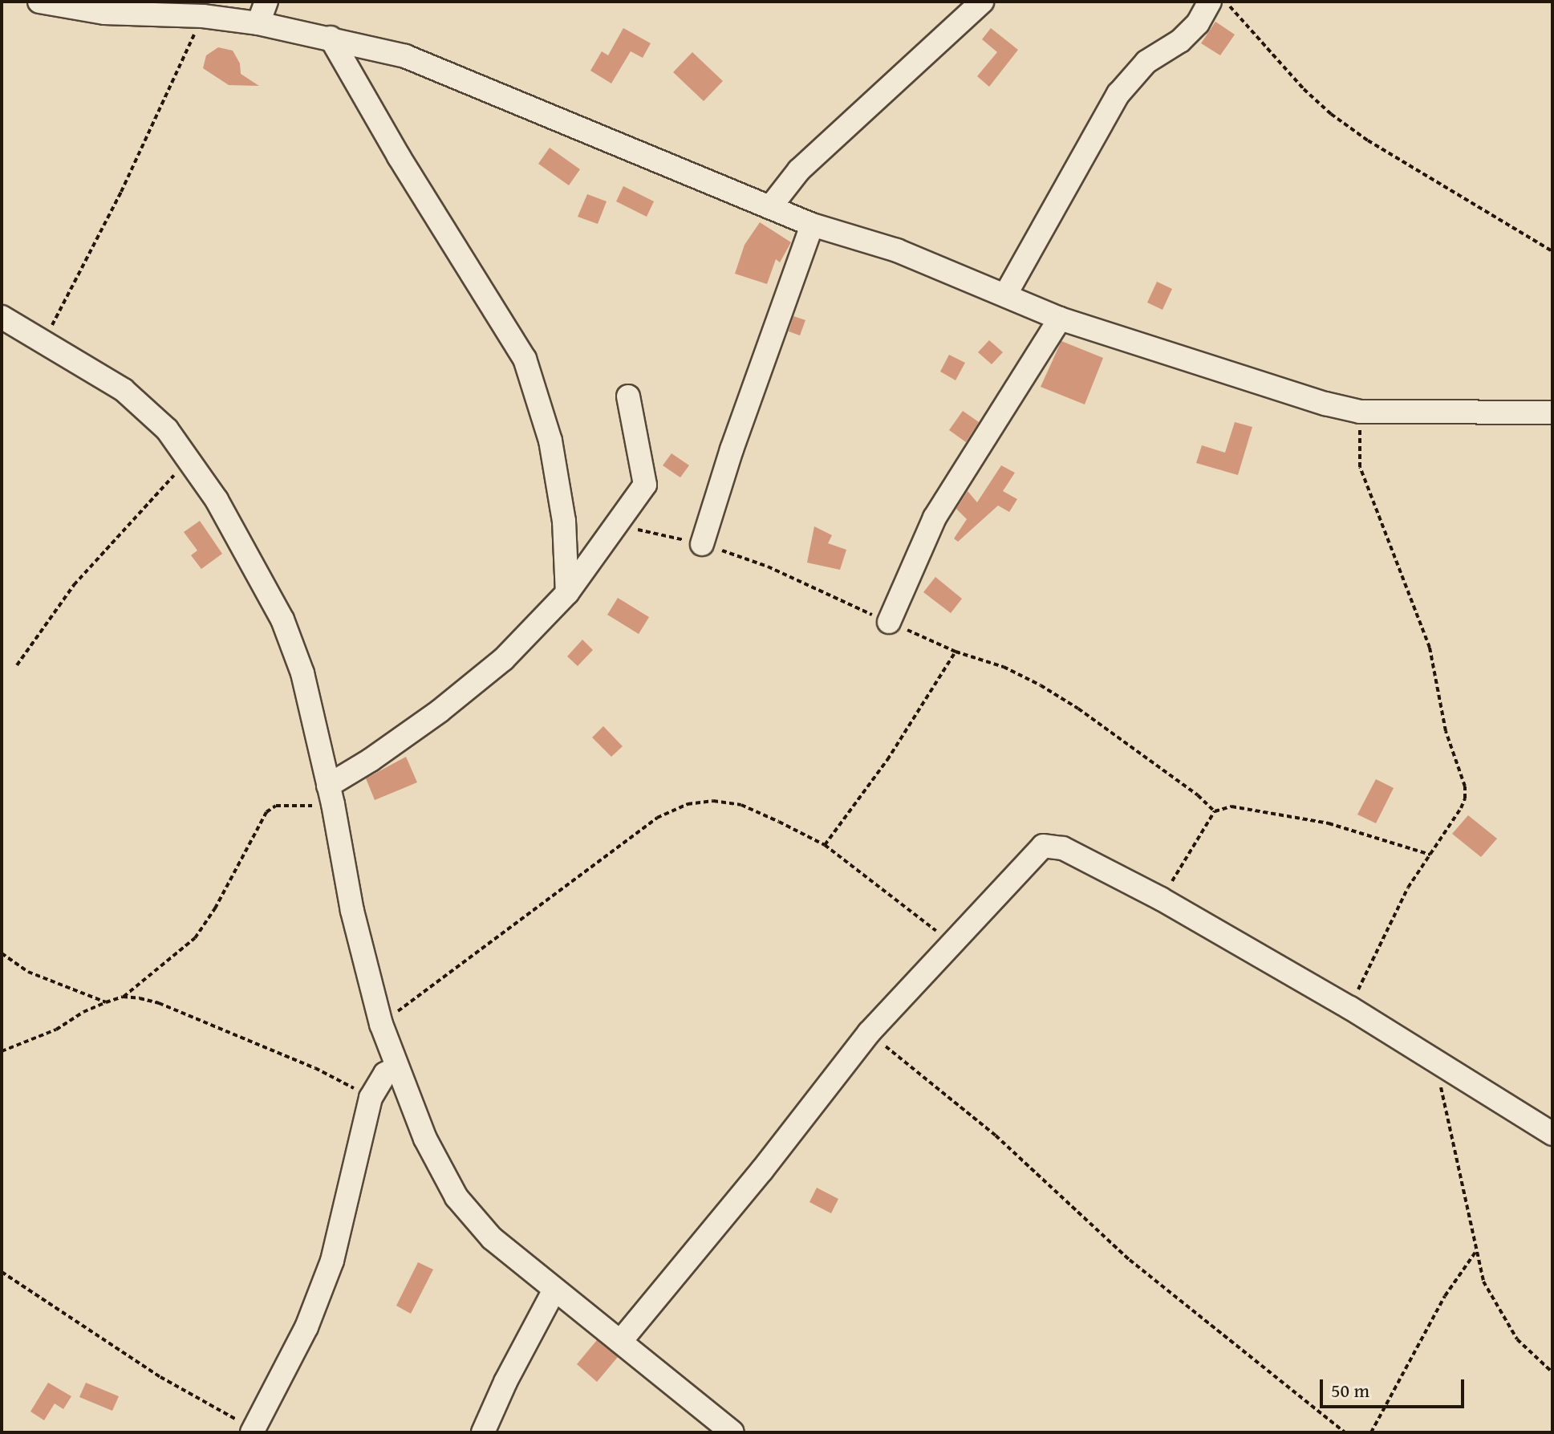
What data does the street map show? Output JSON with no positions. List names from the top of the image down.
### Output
{
  "scale_bar": "50 m"
}
